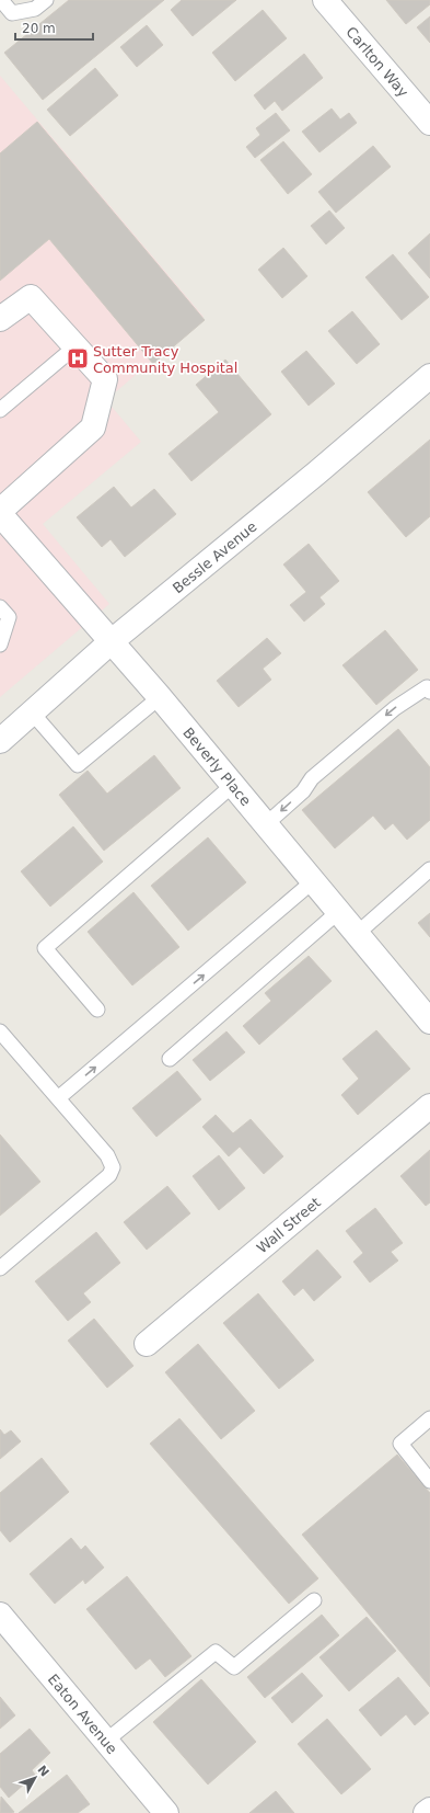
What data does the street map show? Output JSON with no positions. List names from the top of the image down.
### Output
{
  "streets": {
    "street": [
      "Carlton Way",
      "Bessle Avenue",
      "Beverly Place",
      "Wall Street",
      "Eaton Avenue"
    ]
  },
  "crossings": [
    ["Bessle Avenue", "Beverly Place"]
  ],
  "places": {
    "hospital": ["Sutter Tracy Community Hospital"]
  },
  "scale_bar": "20 m",
  "north": "top right"
}
